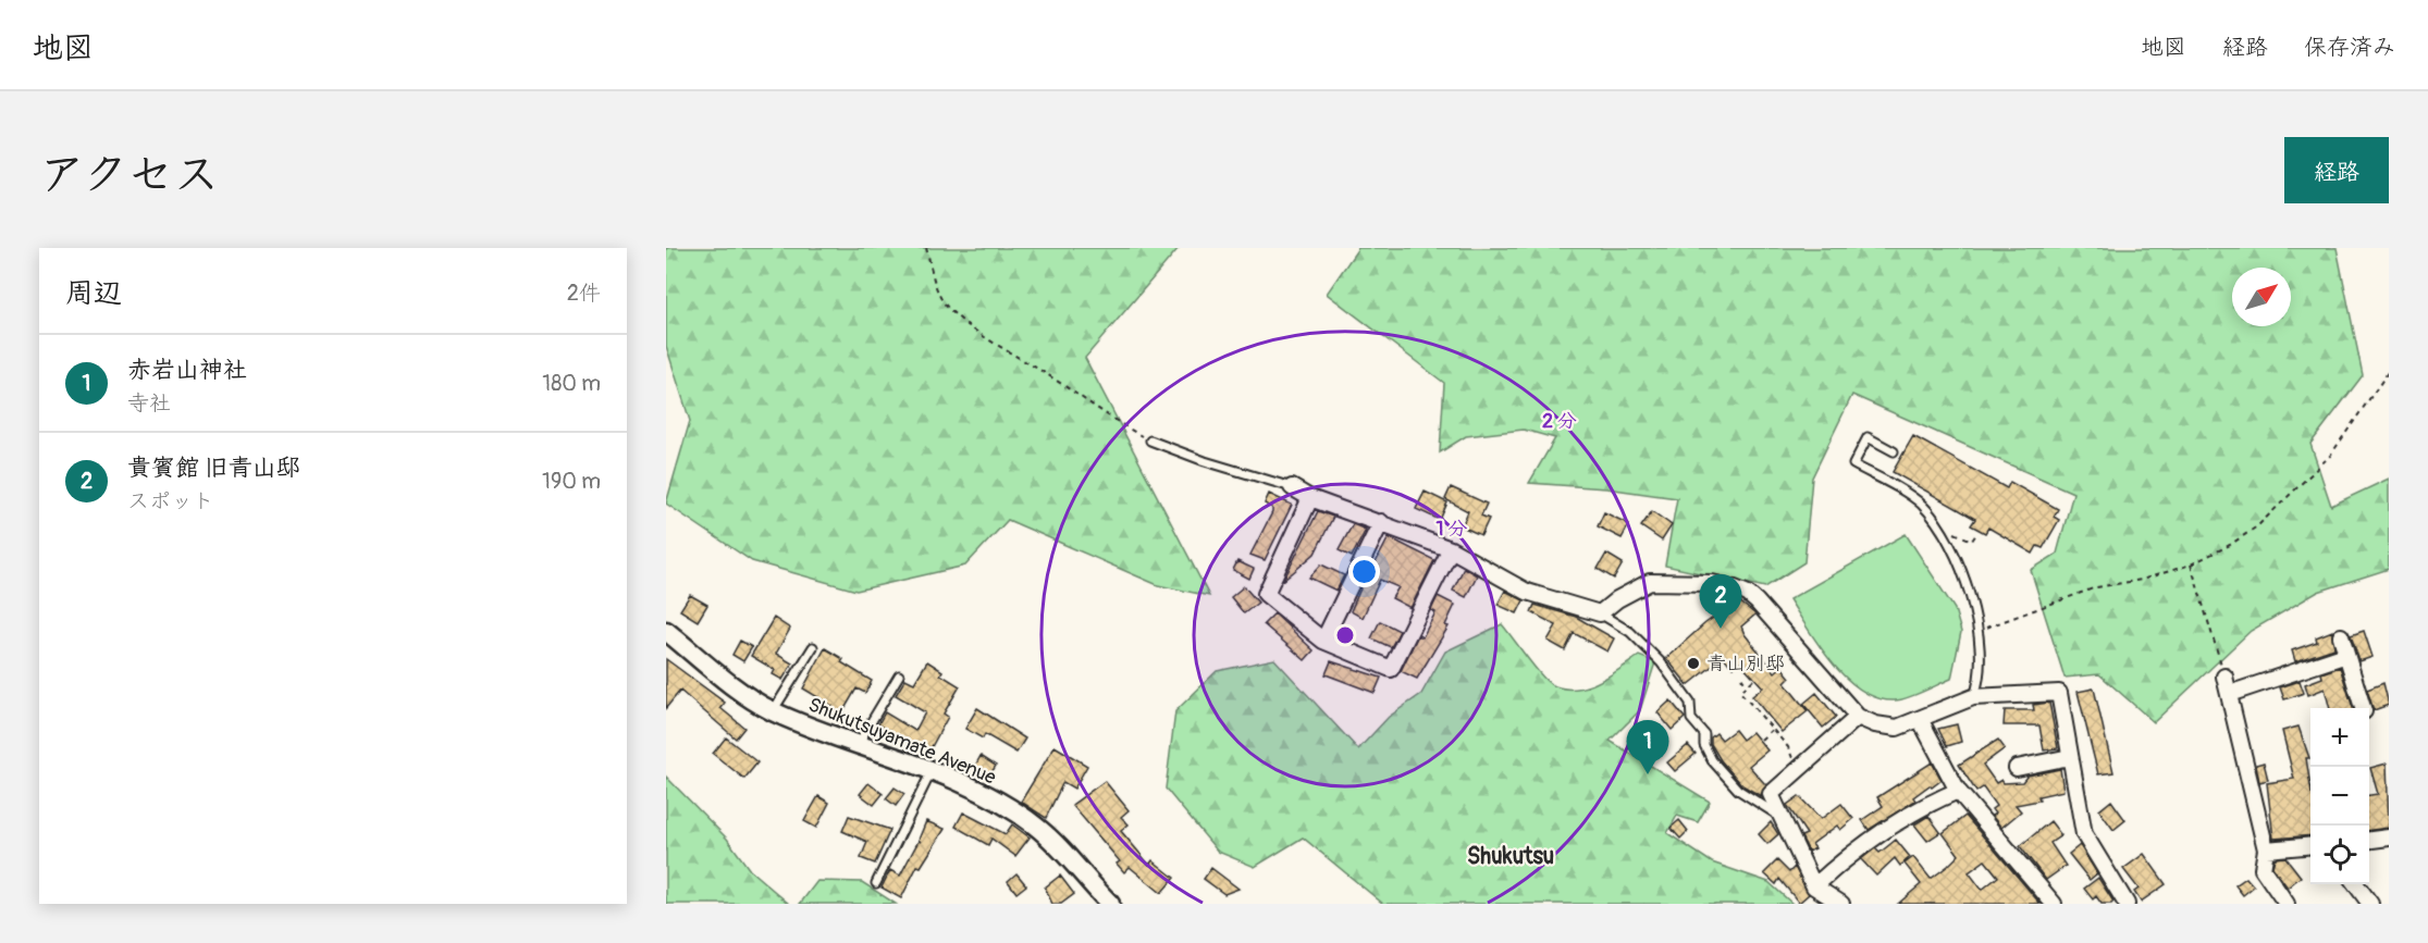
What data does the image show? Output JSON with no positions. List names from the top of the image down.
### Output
{
  "streets": {
    "street": ["Shukutsuyamate Avenue"]
  },
  "districts": ["Shukutsu"],
  "places": ["青山別邸"],
  "north": "top right",
  "page": {
    "header": "地図",
    "nav": ["地図", "経路", "保存済み"],
    "title": "アクセス",
    "buttons": "経路",
    "heading": ["周辺", "2件"],
    "list": [
      {
        "mark": "1",
        "name": "赤岩山神社",
        "note": "寺社",
        "value": "180 m"
      },
      {
        "mark": "2",
        "name": "貴賓館 旧青山邸",
        "note": "スポット",
        "value": "190 m"
      }
    ],
    "pins": ["2", "1"],
    "map_buttons": ["+", "−"]
  },
  "rings": ["2 分", "1 分"]
}
